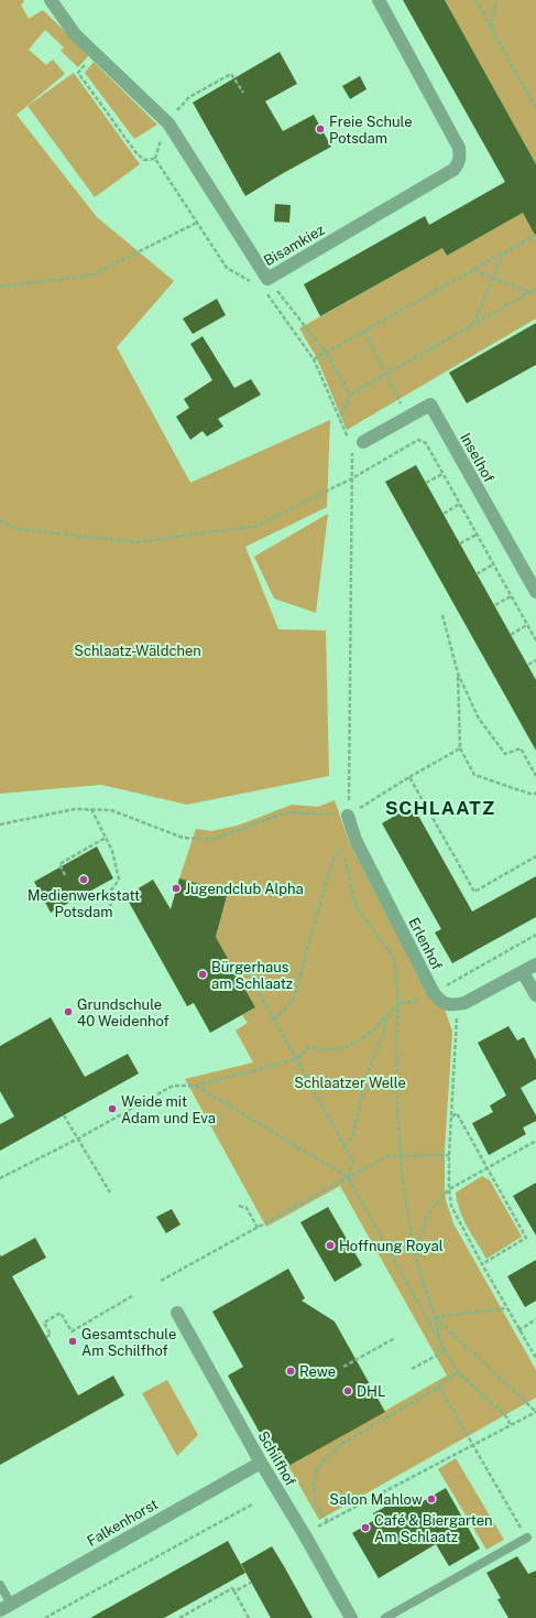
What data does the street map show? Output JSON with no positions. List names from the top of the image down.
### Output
{
  "streets": {
    "street": [
      "Bisamkiez",
      "Inselhof",
      "Erlenhof",
      "Schilfhof",
      "Falkenhorst"
    ]
  },
  "crossings": [
    ["Schilfhof", "Falkenhorst"]
  ],
  "districts": ["SCHLAATZ"],
  "parks": ["Schlaatz-Wäldchen", "Schlaatzer Welle"],
  "places": [
    "Freie Schule Potsdam",
    "Medienwerkstatt Potsdam",
    "Jugendclub Alpha",
    "Bürgerhaus am Schlaatz",
    "Grundschule 40 Weidenhof",
    "Weide mit Adam und Eva",
    "Hoffnung Royal",
    "Gesamtschule Am Schilfhof",
    "Rewe",
    "DHL",
    "Salon Mahlow",
    "Café & Biergarten Am Schlaatz"
  ]
}
